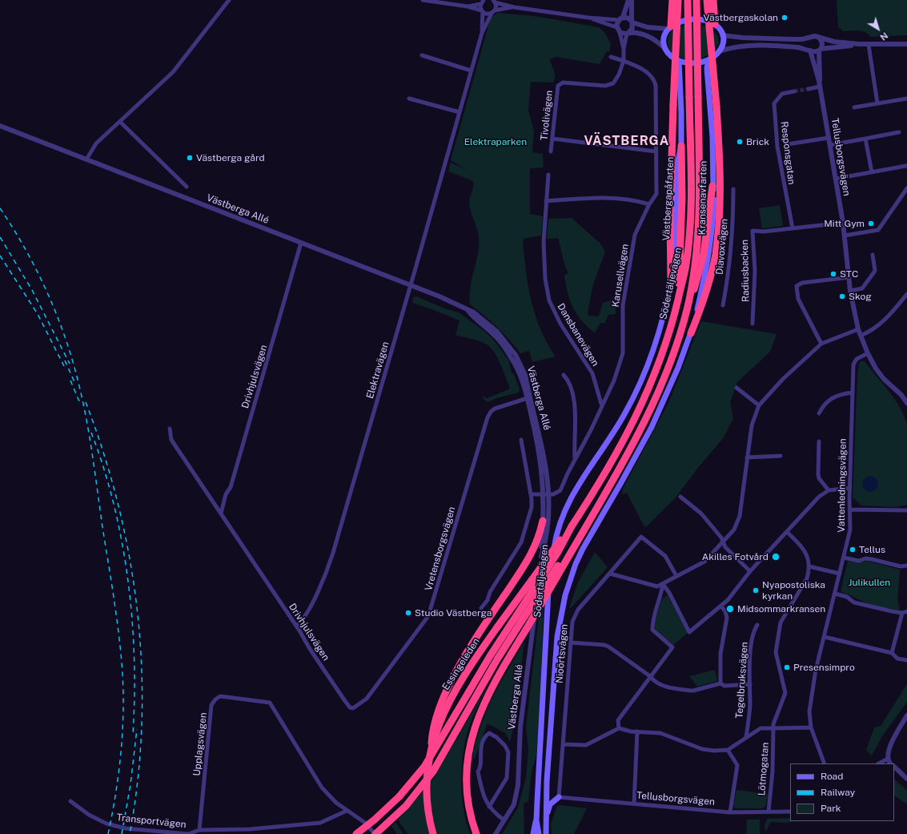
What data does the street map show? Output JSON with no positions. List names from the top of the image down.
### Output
{
  "streets": {
    "highway": ["Södertäljevägen", "Essingeleden"],
    "main road": ["Kransenavfarten", "Västbergapåfarten"],
    "street": [
      "Tivolivägen",
      "Responsgatan",
      "Tellusborgsvägen",
      "Västberga Allé",
      "Diavoxvägen",
      "Radiusbacken",
      "Karusellvägen",
      "Dansbanevägen",
      "Elektravägen",
      "Drivhjulsvägen",
      "Vattenledningsvägen",
      "Vretensborgsvägen",
      "Nioörtsvägen",
      "Tegelbruksvägen",
      "Upplagsvägen",
      "Lötmogatan",
      "Transportvägen"
    ]
  },
  "crossings": [
    ["Tivolivägen", "Karusellvägen"],
    ["Responsgatan", "Radiusbacken"],
    ["Tellusborgsvägen", "Radiusbacken"],
    ["Tellusborgsvägen", "Vattenledningsvägen"],
    ["Tellusborgsvägen", "Nioörtsvägen"],
    ["Tellusborgsvägen", "Lötmogatan"],
    ["Kransenavfarten", "Västbergapåfarten"],
    ["Västbergapåfarten", "Södertäljevägen"],
    ["Västberga Allé", "Karusellvägen"],
    ["Västberga Allé", "Elektravägen"],
    ["Västberga Allé", "Drivhjulsvägen"],
    ["Västberga Allé", "Vretensborgsvägen"],
    ["Karusellvägen", "Dansbanevägen"],
    ["Södertäljevägen", "Essingeleden"],
    ["Elektravägen", "Drivhjulsvägen"],
    ["Drivhjulsvägen", "Vretensborgsvägen"],
    ["Upplagsvägen", "Transportvägen"]
  ],
  "districts": ["VÄSTBERGA"],
  "parks": ["Elektraparken", "Julikullen"],
  "places": [
    "Västbergaskolan",
    "Brick",
    "Västberga gård",
    "Mitt Gym",
    "STC",
    "Skog",
    "Tellus",
    "Akilles Fotvård",
    "Nyapostoliska kyrkan",
    "Midsommarkransen",
    "Studio Västberga",
    "Presensimpro"
  ],
  "legend": ["Road", "Railway", "Park"],
  "north": "bottom right"
}
